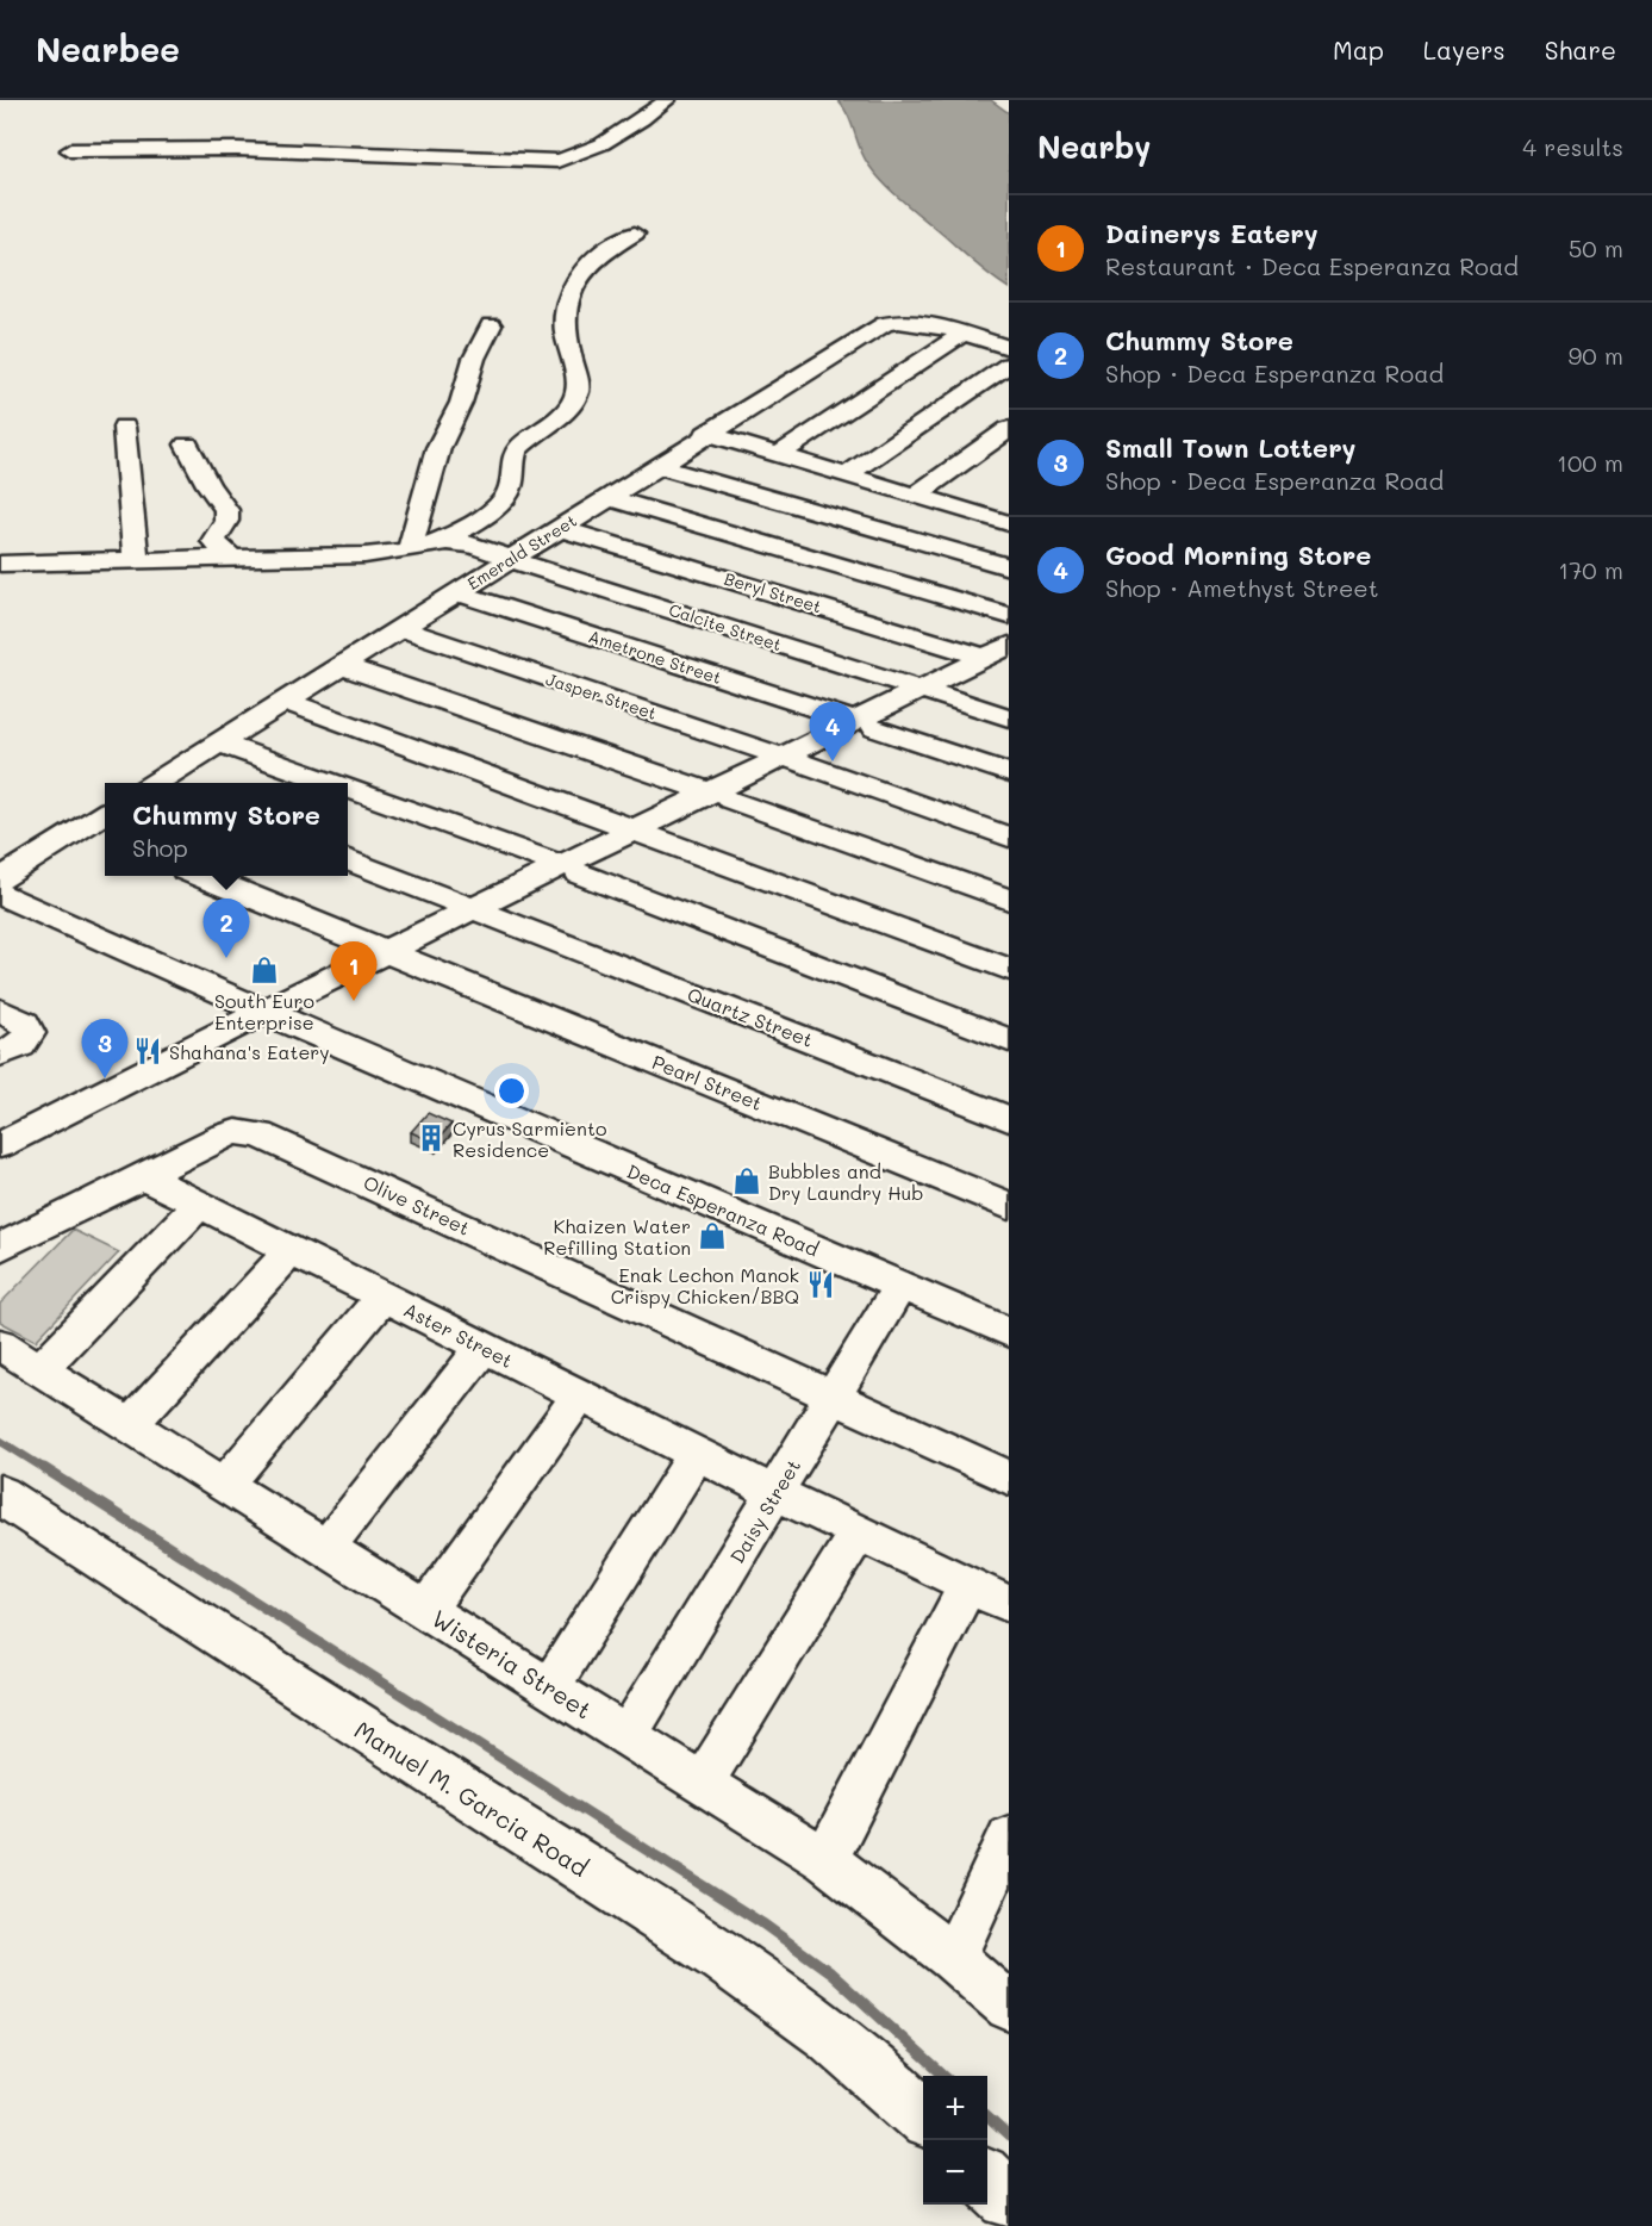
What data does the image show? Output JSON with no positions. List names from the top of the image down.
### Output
{
  "streets": {
    "main road": ["Manuel M. Garcia Road"],
    "street": [
      "Emerald Street",
      "Beryl Street",
      "Calcite Street",
      "Ametrone Street",
      "Jasper Street",
      "Quartz Street",
      "Pearl Street",
      "Olive Street",
      "Deca Esperanza Road",
      "Aster Street",
      "Daisy Street",
      "Wisteria Street"
    ]
  },
  "crossings": [
    ["Emerald Street", "Beryl Street"],
    ["Emerald Street", "Calcite Street"],
    ["Emerald Street", "Ametrone Street"],
    ["Emerald Street", "Jasper Street"],
    ["Olive Street", "Aster Street"],
    ["Olive Street", "Daisy Street"],
    ["Deca Esperanza Road", "Daisy Street"],
    ["Aster Street", "Daisy Street"],
    ["Daisy Street", "Wisteria Street"]
  ],
  "places": {
    "shop": ["South Euro Enterprise", "Bubbles and Dry Laundry Hub", "Khaizen Water Refilling Station"],
    "restaurant": ["Shahana's Eatery", "Enak Lechon Manok Crispy Chicken/BBQ"],
    "building": ["Cyrus Sarmiento Residence"]
  },
  "page": {
    "header": "Nearbee",
    "nav": ["Map", "Layers", "Share"],
    "heading": ["Nearby", "4 results"],
    "list": [
      {
        "mark": "1",
        "name": "Dainerys Eatery",
        "note": "Restaurant · Deca Esperanza Road",
        "value": "50 m"
      },
      {
        "mark": "2",
        "name": "Chummy Store",
        "note": "Shop · Deca Esperanza Road",
        "value": "90 m"
      },
      {
        "mark": "3",
        "name": "Small Town Lottery",
        "note": "Shop · Deca Esperanza Road",
        "value": "100 m"
      },
      {
        "mark": "4",
        "name": "Good Morning Store",
        "note": "Shop · Amethyst Street",
        "value": "170 m"
      }
    ],
    "pins": [
      "4",
      "2",
      "1",
      "3"
    ],
    "popup": ["Chummy Store", "Shop"],
    "map_buttons": ["+", "−"]
  }
}
